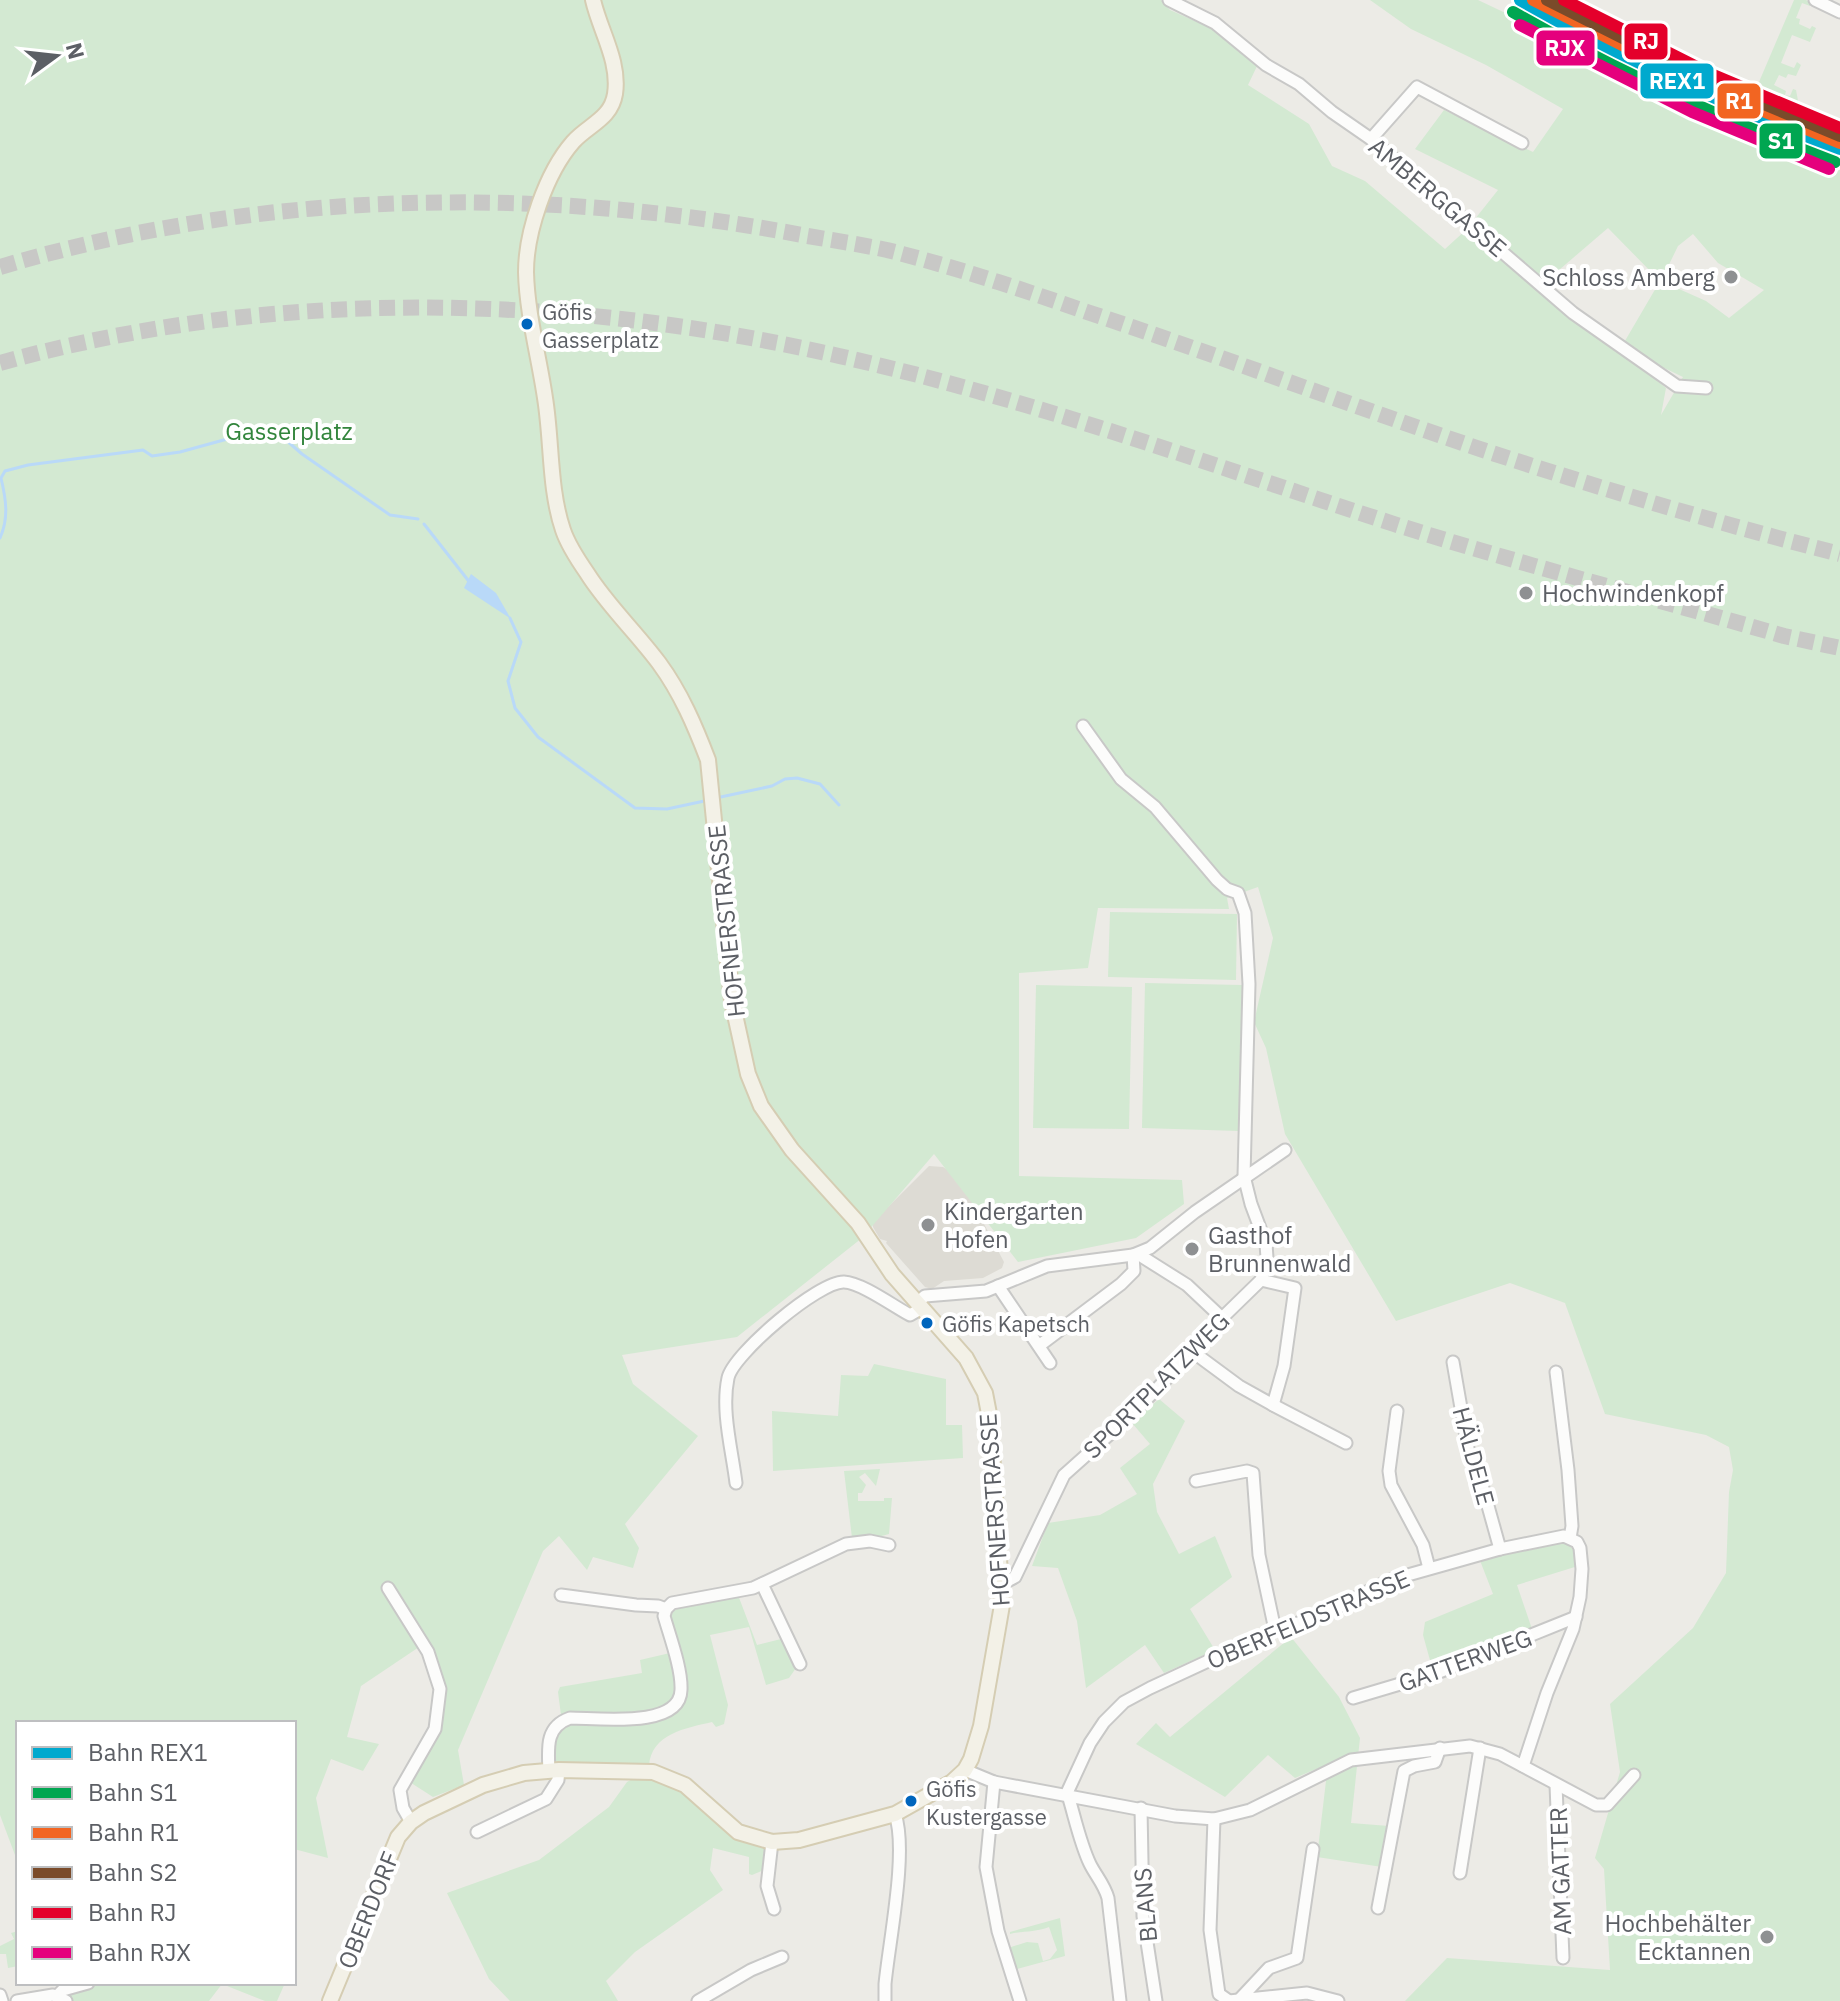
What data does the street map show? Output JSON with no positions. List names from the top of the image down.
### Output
{
  "streets": {
    "main road": ["HOFNERSTRASSE", "OBERDORF"],
    "street": [
      "AMBERGGASSE",
      "SPORTPLATZWEG",
      "HÄLDELE",
      "OBERFELDSTRASSE",
      "GATTERWEG",
      "AM GATTER",
      "BLANS"
    ]
  },
  "crossings": [
    ["HOFNERSTRASSE", "SPORTPLATZWEG"],
    ["HÄLDELE", "OBERFELDSTRASSE"]
  ],
  "parks": ["Gasserplatz"],
  "places": [
    "Schloss Amberg",
    "Göfis Gasserplatz",
    "Hochwindenkopf",
    "Kindergarten Hofen",
    "Gasthof Brunnenwald",
    "Göfis Kapetsch",
    "Göfis Kustergasse",
    "Hochbehälter Ecktannen"
  ],
  "lines": [
    "rail line REX1",
    "rail line R1",
    "rail line S2",
    "rail line RJ",
    "rail line S1",
    "rail line RJX"
  ],
  "legend": [
    "Bahn REX1",
    "Bahn S1",
    "Bahn R1",
    "Bahn S2",
    "Bahn RJ",
    "Bahn RJX"
  ],
  "north": "right"
}
